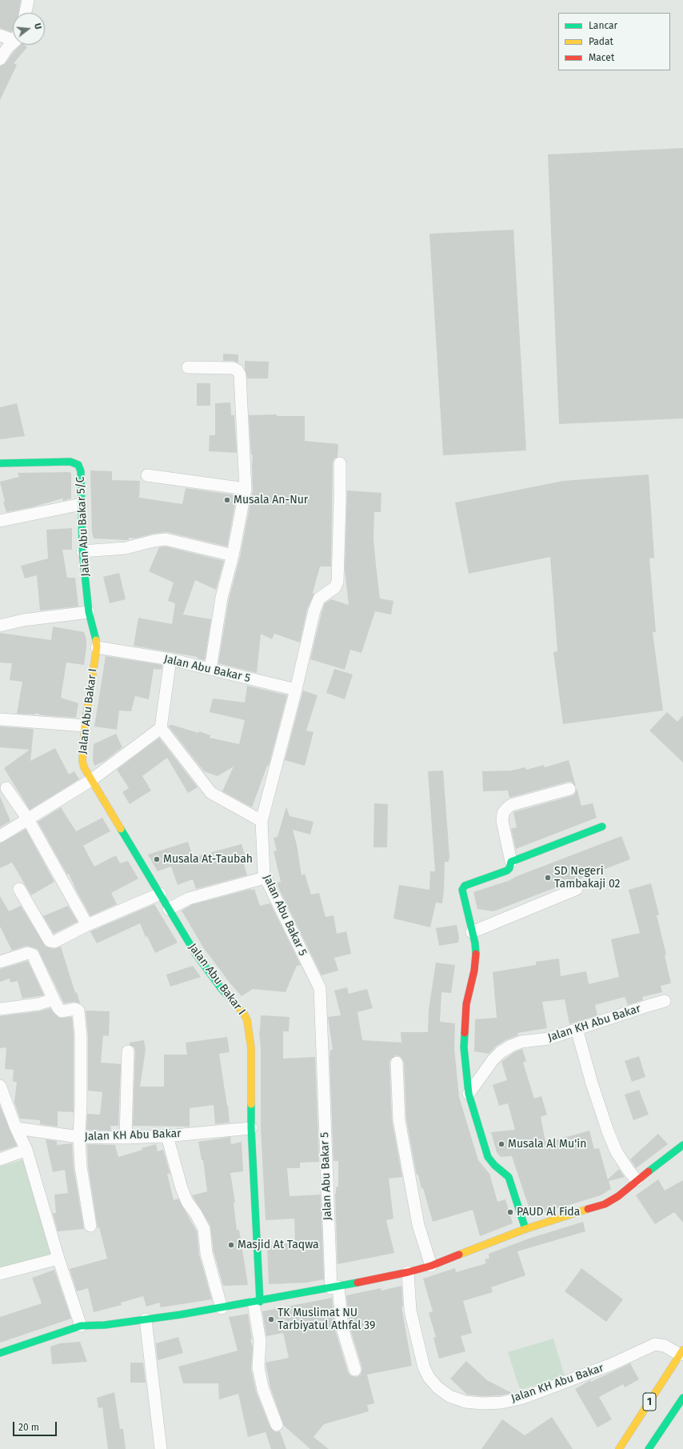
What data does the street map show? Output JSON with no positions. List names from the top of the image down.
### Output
{
  "streets": {
    "main road": ["Jalan Abu Bakar 5/C", "Jalan Abu Bakar I", "1"],
    "street": ["Jalan Abu Bakar 5", "Jalan KH Abu Bakar"]
  },
  "crossings": [
    ["Jalan Abu Bakar 5/C", "Jalan Abu Bakar 5"],
    ["Jalan Abu Bakar 5/C", "Jalan Abu Bakar I"],
    ["Jalan Abu Bakar 5", "Jalan Abu Bakar I"],
    ["Jalan Abu Bakar I", "Jalan KH Abu Bakar"],
    ["Jalan KH Abu Bakar", "1"]
  ],
  "places": [
    "Musala An-Nur",
    "Musala At-Taubah",
    "SD Negeri Tambakaji 02",
    "Musala Al Mu'in",
    "PAUD Al Fida",
    "Masjid At Taqwa",
    "TK Muslimat NU Tarbiyatul Athfal 39"
  ],
  "legend": ["Lancar", "Padat", "Macet"],
  "scale_bar": "20 m",
  "north": "right"
}
